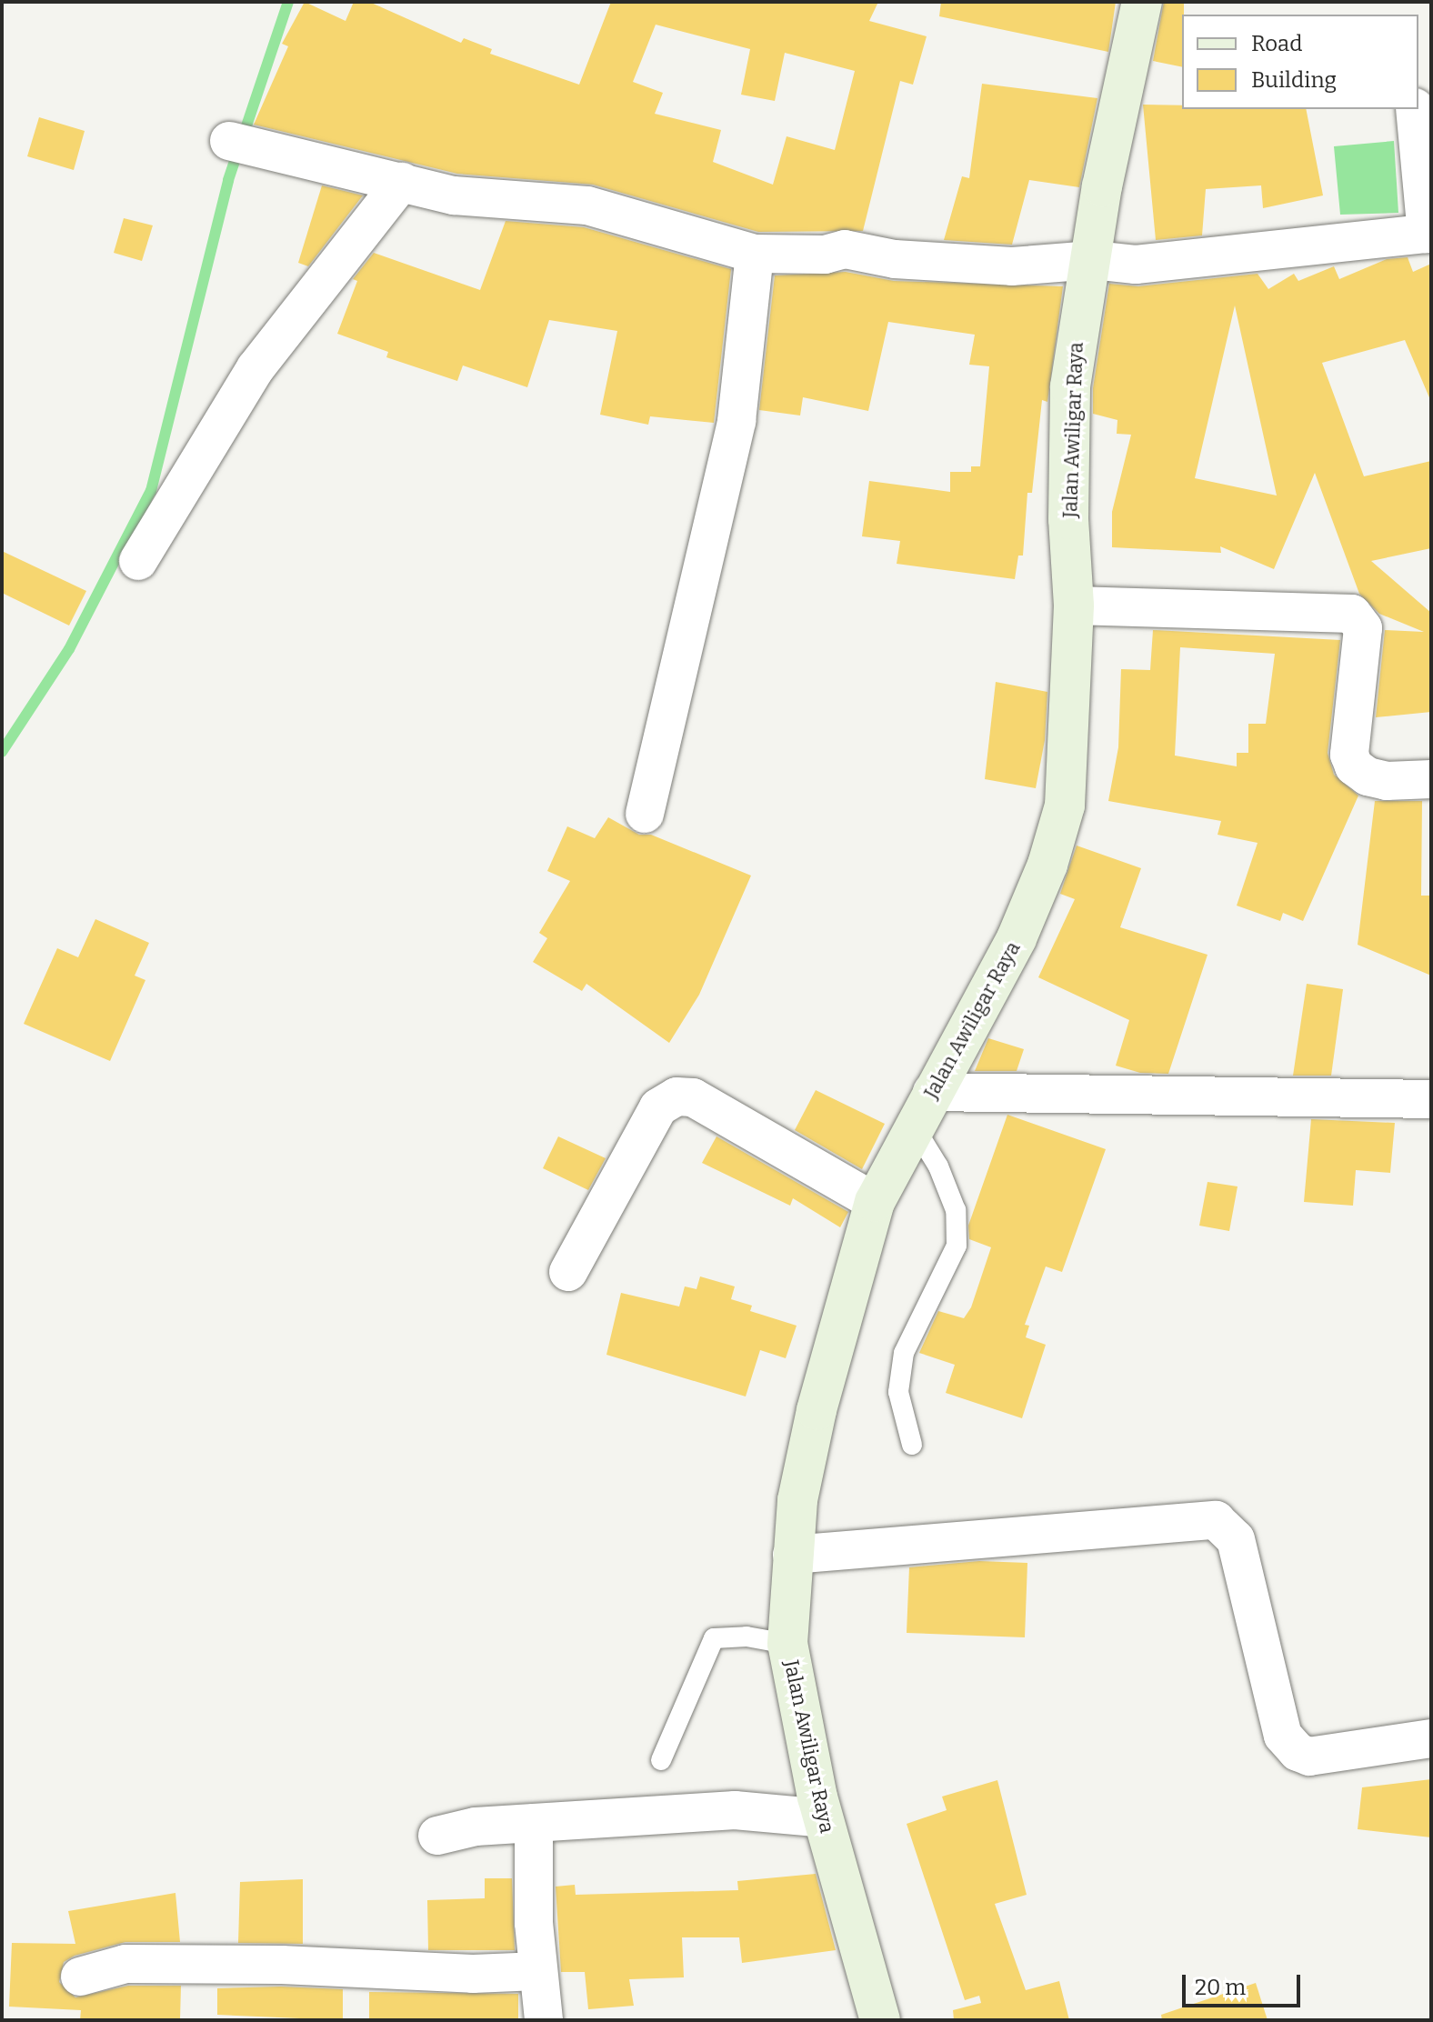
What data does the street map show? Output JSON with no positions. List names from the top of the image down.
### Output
{
  "streets": {
    "street": ["Jalan Awiligar Raya"]
  },
  "legend": ["Road", "Building"],
  "scale_bar": "20 m"
}
